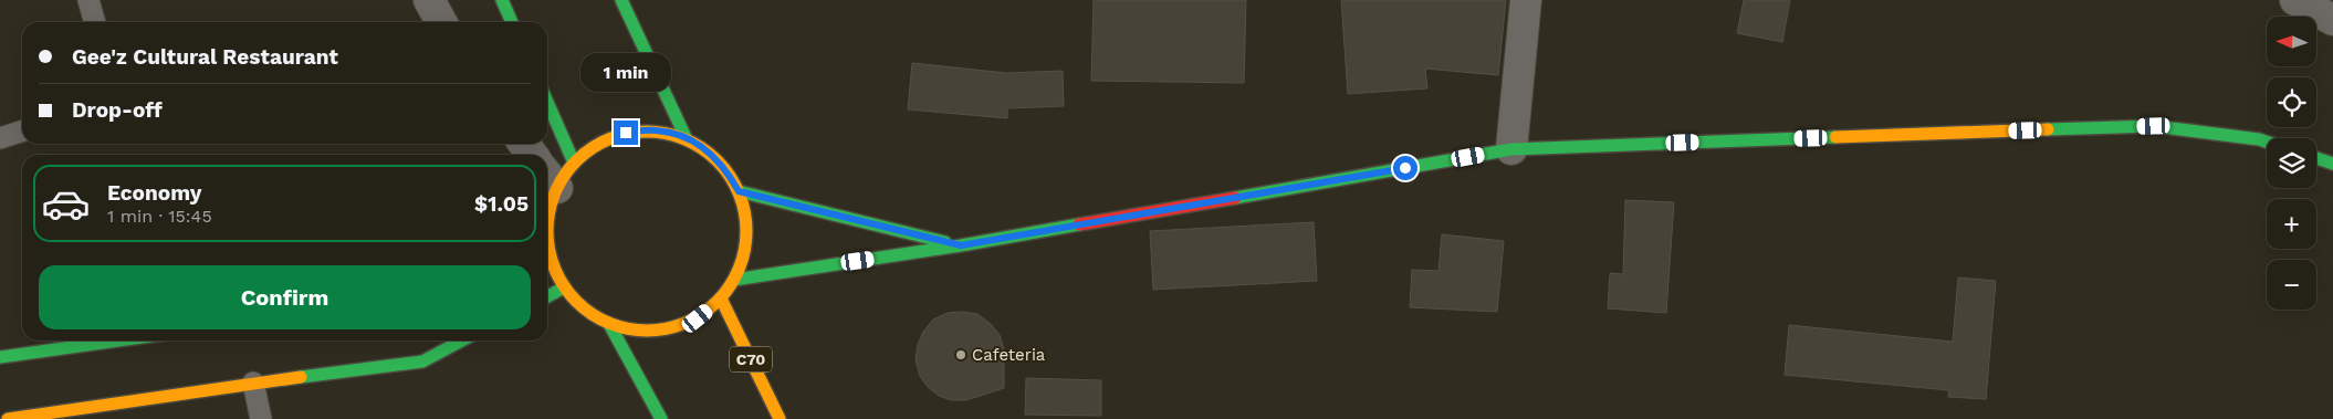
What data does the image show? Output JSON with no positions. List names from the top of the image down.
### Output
{
  "streets": {
    "main road": ["C70"]
  },
  "places": ["Cafeteria"],
  "north": "left",
  "page": {
    "map_buttons": ["+", "−"],
    "banner": ["Gee'z Cultural Restaurant", "Drop-off"],
    "bubble": "1 min",
    "list": [
      {
        "name": "Economy",
        "note": "1 min · 15:45",
        "value": "$1.05"
      }
    ],
    "buttons": "Confirm"
  }
}
